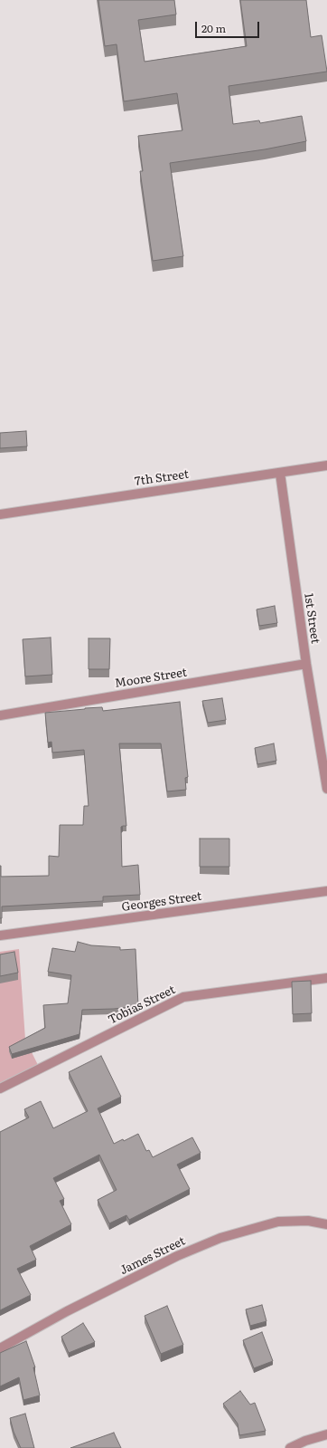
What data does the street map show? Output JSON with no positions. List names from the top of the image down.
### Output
{
  "streets": {
    "street": [
      "7th Street",
      "1st Street",
      "Moore Street",
      "Georges Street",
      "Tobias Street",
      "James Street"
    ]
  },
  "crossings": [
    ["7th Street", "1st Street"],
    ["1st Street", "Moore Street"]
  ],
  "scale_bar": "20 m"
}
